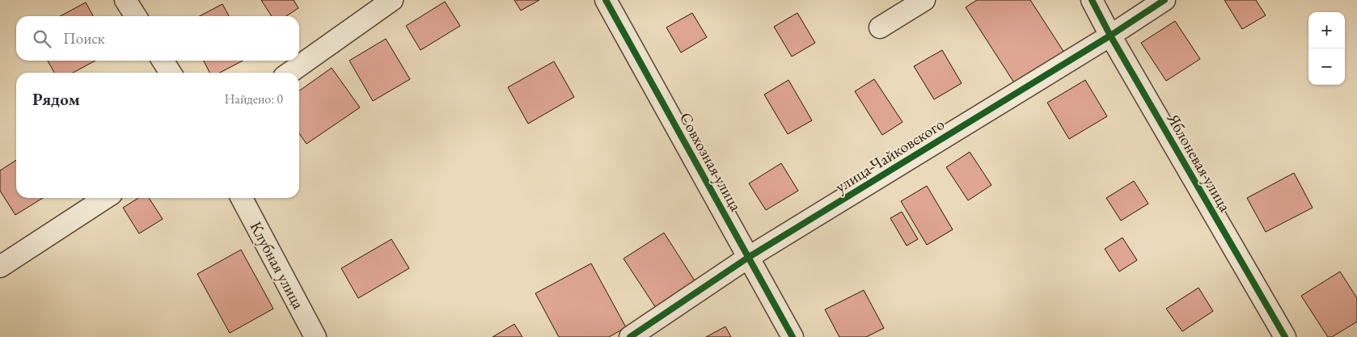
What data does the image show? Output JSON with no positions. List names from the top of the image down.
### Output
{
  "streets": {
    "street": [
      "улица Чайковского",
      "Совхозная улица",
      "Яблоневая улица",
      "Клубная улица"
    ]
  },
  "crossings": [
    ["улица Чайковского", "Совхозная улица"],
    ["улица Чайковского", "Яблоневая улица"]
  ],
  "page": {
    "map_buttons": ["+", "−"],
    "search": "Поиск",
    "heading": ["Рядом", "Найдено: 0"]
  }
}
